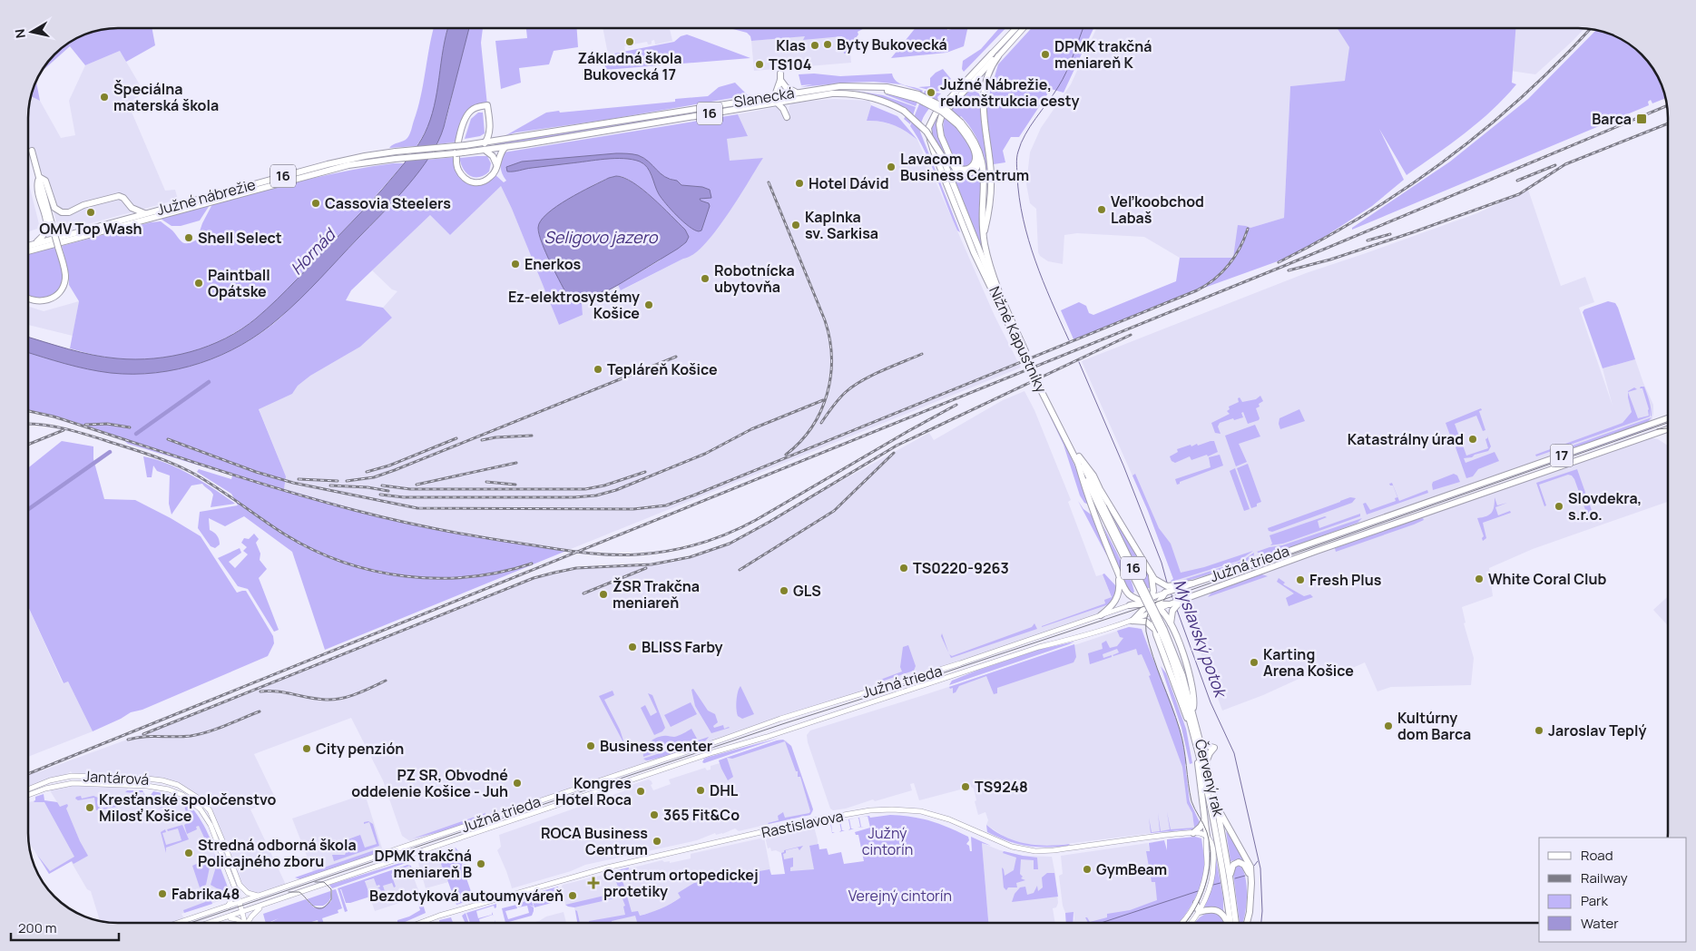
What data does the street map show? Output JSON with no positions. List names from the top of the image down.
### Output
{
  "streets": {
    "main road": [
      "Slanecká",
      "16",
      "Južné nábrežie",
      "Nižné Kapustníky",
      "17",
      "Južná trieda",
      "Červený rak"
    ],
    "street": ["Jantárová", "Rastislavova"]
  },
  "crossings": [
    ["Slanecká", "Južné nábrežie"],
    ["Slanecká", "Nižné Kapustníky"],
    ["16", "Nižné Kapustníky"],
    ["Nižné Kapustníky", "Červený rak"],
    ["Južná trieda", "Jantárová"]
  ],
  "water": ["Seligovo jazero", "Hornád", "Myslavský potok"],
  "parks": ["Južný cintorín", "Verejný cintorín"],
  "places": {
    "other": [
      "Základná škola Bukovecká 17",
      "Byty Bukovecká",
      "Klas",
      "DPMK trakčná meniareň K",
      "TS104",
      "Južné Nábrežie, rekonštrukcia cesty",
      "Špeciálna materská škola",
      "Lavacom Business Centrum",
      "Hotel Dávid",
      "Cassovia Steelers",
      "Veľkoobchod Labaš",
      "OMV Top Wash",
      "Kaplnka sv. Sarkisa",
      "Shell Select",
      "Enerkos",
      "Robotnícka ubytovňa",
      "Paintball Opátske",
      "Ez-elektrosystémy Košice",
      "Tepláreň Košice",
      "Katastrálny úrad",
      "Slovdekra, s.r.o.",
      "TS0220-9263",
      "White Coral Club",
      "Fresh Plus",
      "GLS",
      "ŽSR Trakčna meniareň",
      "BLISS Farby",
      "Karting Arena Košice",
      "Kultúrny dom Barca",
      "Jaroslav Teplý",
      "Business center",
      "City penzión",
      "PZ SR, Obvodné oddelenie Košice - Juh",
      "TS9248",
      "DHL",
      "Kongres Hotel Roca",
      "Kresťanské spoločenstvo Milosť Košice",
      "365 Fit&Co",
      "ROCA Business Centrum",
      "Stredná odborná škola Policajného zboru",
      "DPMK trakčná meniareň B",
      "GymBeam",
      "Fabrika48",
      "Bezdotyková autoumyváreň"
    ],
    "transit": ["Barca"],
    "health": ["Centrum ortopedickej protetiky"]
  },
  "legend": [
    "Road",
    "Railway",
    "Park",
    "Water"
  ],
  "scale_bar": "200 m",
  "north": "left"
}
